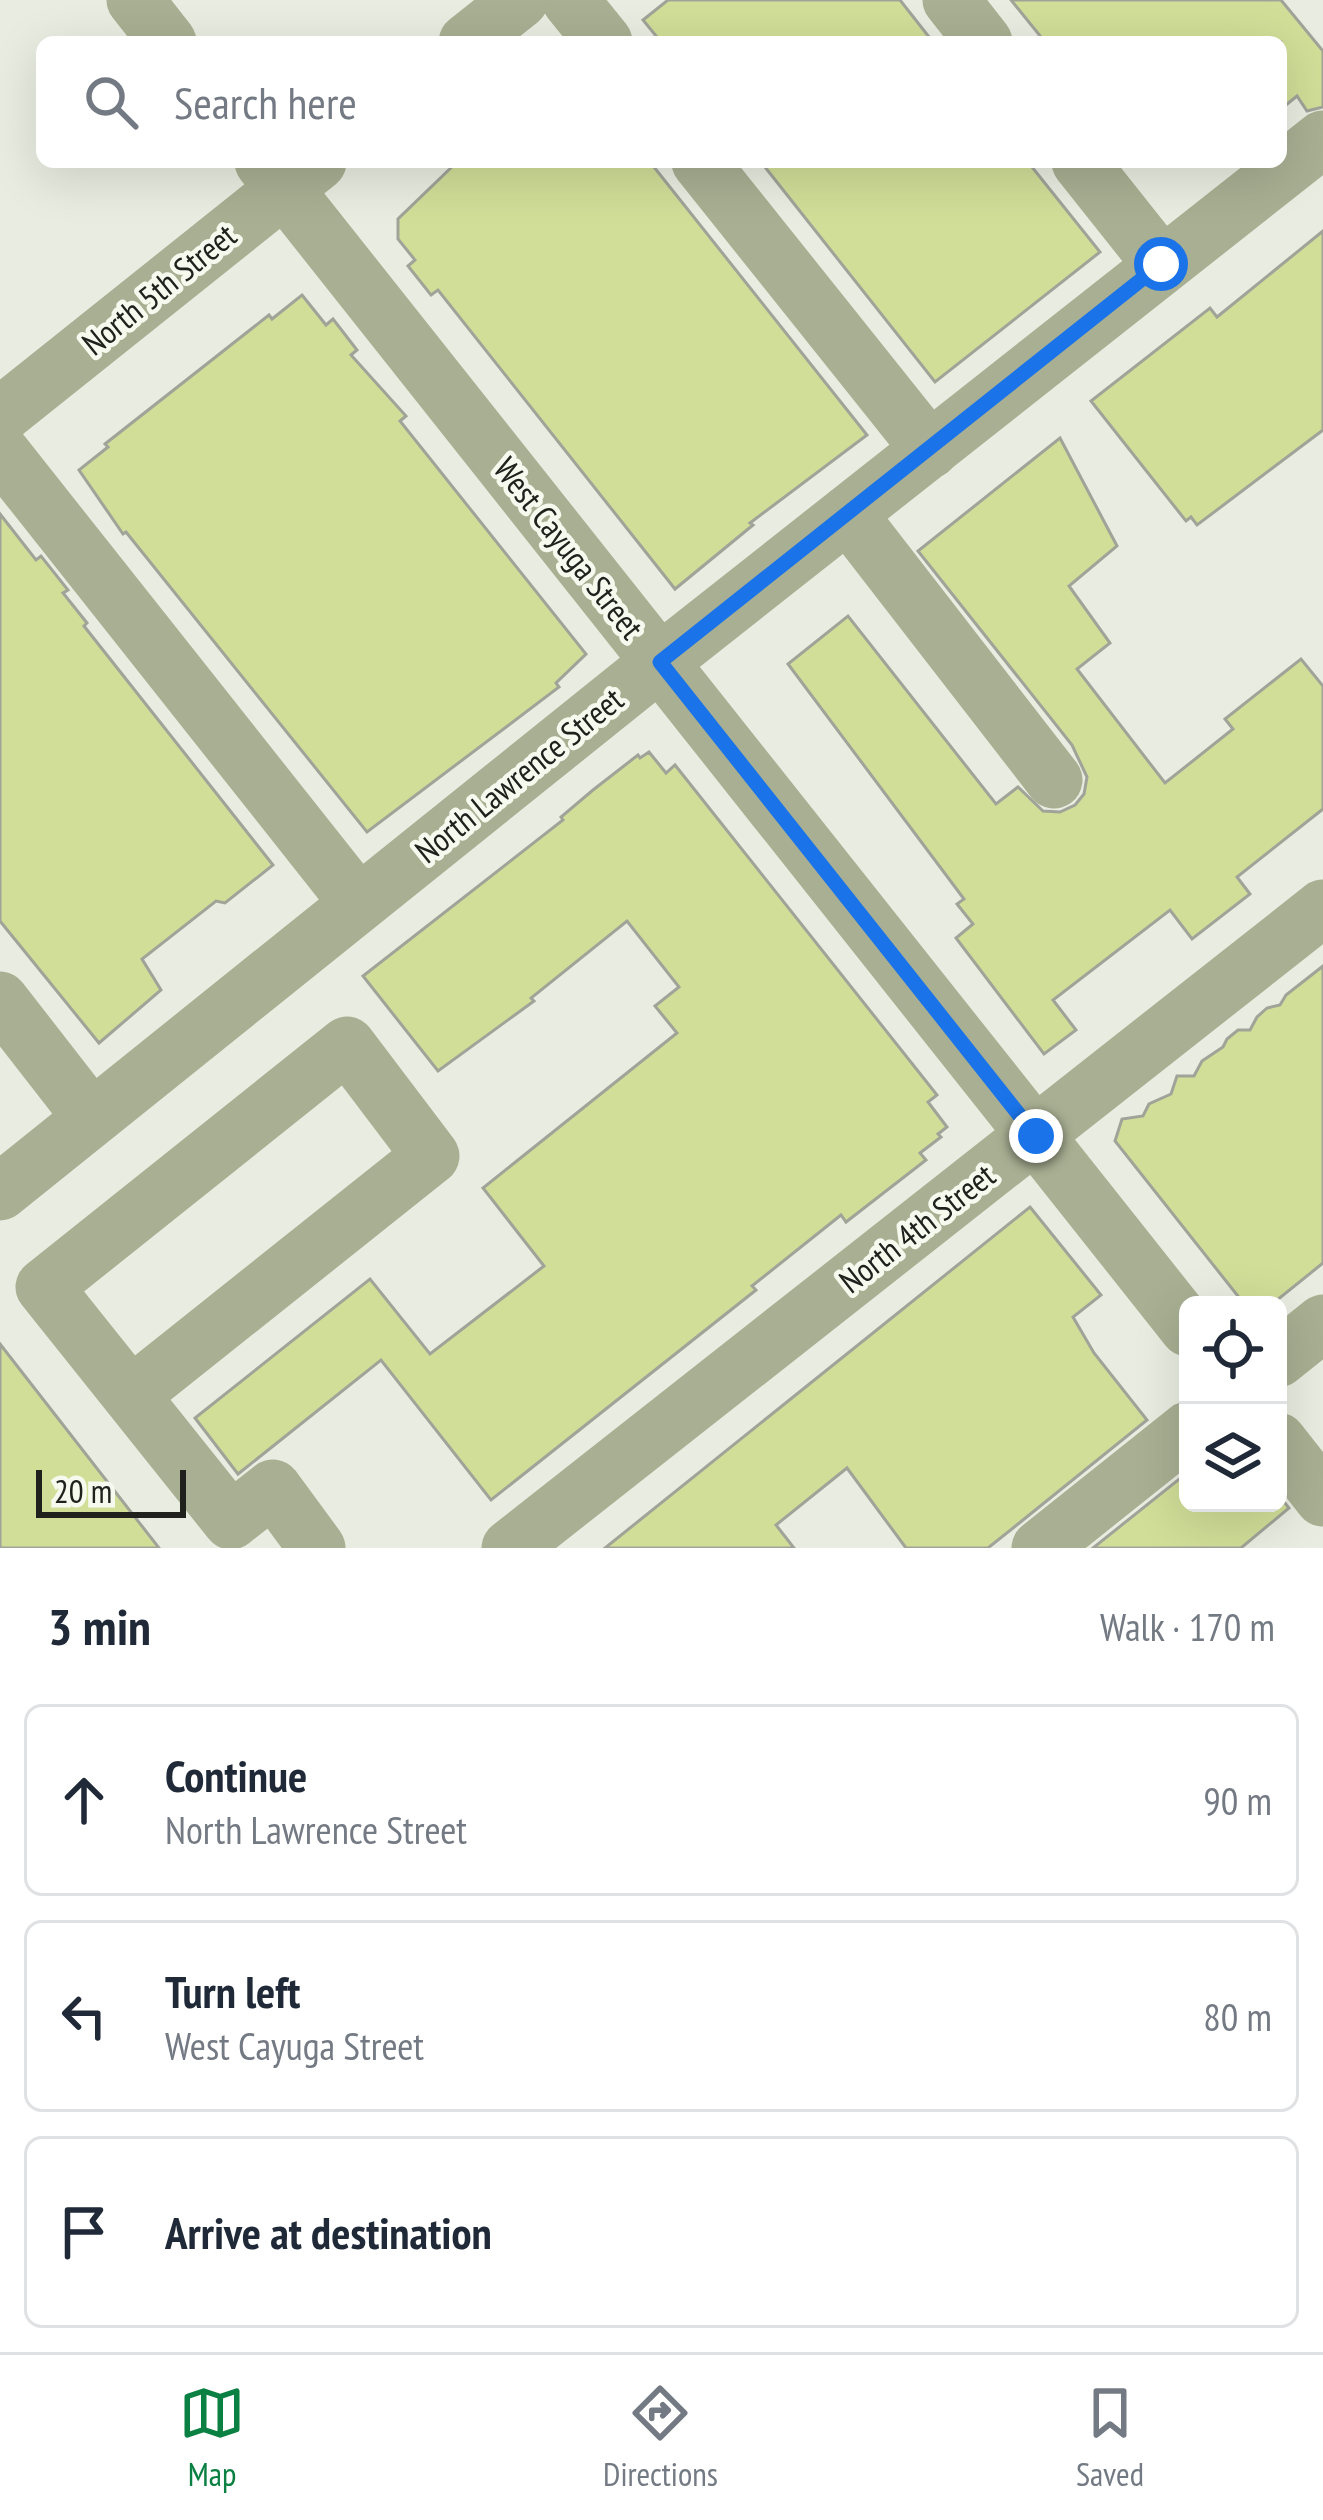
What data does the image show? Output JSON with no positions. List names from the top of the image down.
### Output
{
  "streets": {
    "street": [
      "North 5th Street",
      "West Cayuga Street",
      "North Lawrence Street",
      "North 4th Street"
    ]
  },
  "crossings": [
    ["North 5th Street", "West Cayuga Street"],
    ["West Cayuga Street", "North Lawrence Street"],
    ["West Cayuga Street", "North 4th Street"]
  ],
  "scale_bar": "20 m",
  "page": {
    "search": "Search here",
    "scale": "20 m",
    "heading": ["3 min", "Walk · 170 m"],
    "list": [
      ["Continue", "North Lawrence Street", "90 m"],
      ["Turn left", "West Cayuga Street", "80 m"],
      "Arrive at destination"
    ],
    "nav": ["Map", "Directions", "Saved"]
  }
}
